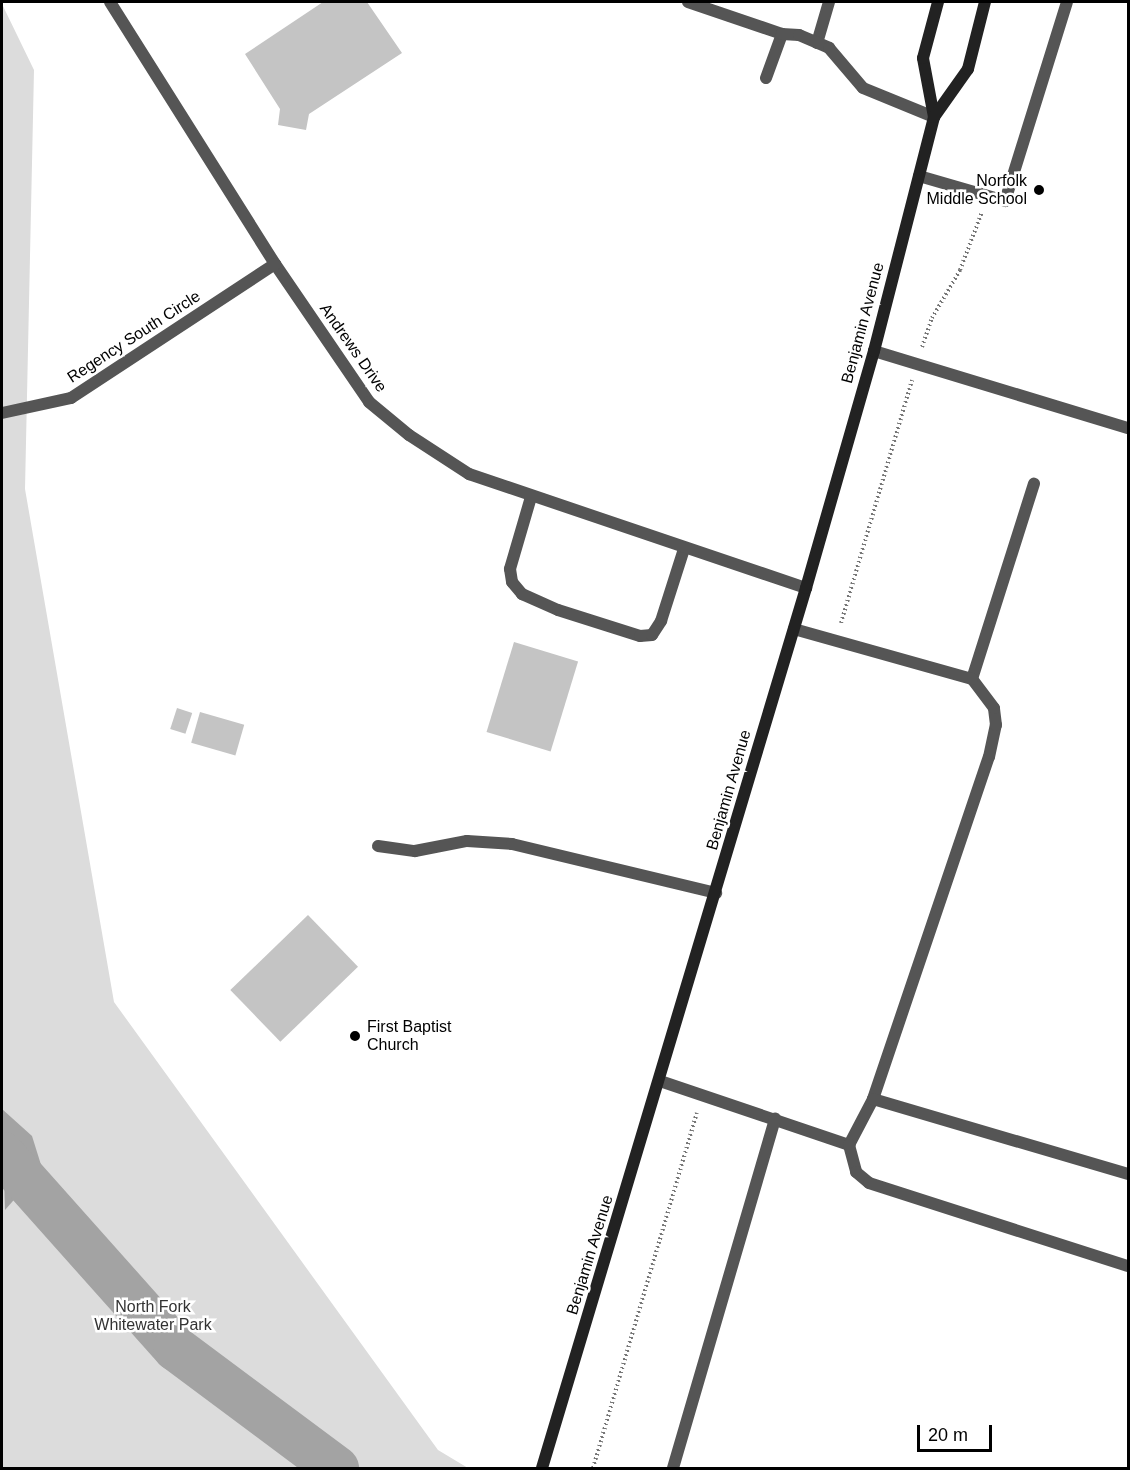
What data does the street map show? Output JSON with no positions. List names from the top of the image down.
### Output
{
  "streets": {
    "main road": ["Benjamin Avenue"],
    "street": ["Regency South Circle", "Andrews Drive"]
  },
  "crossings": [
    ["Benjamin Avenue", "Andrews Drive"],
    ["Regency South Circle", "Andrews Drive"]
  ],
  "parks": ["North Fork Whitewater Park"],
  "places": ["Norfolk Middle School", "First Baptist Church"],
  "scale_bar": "20 m"
}
